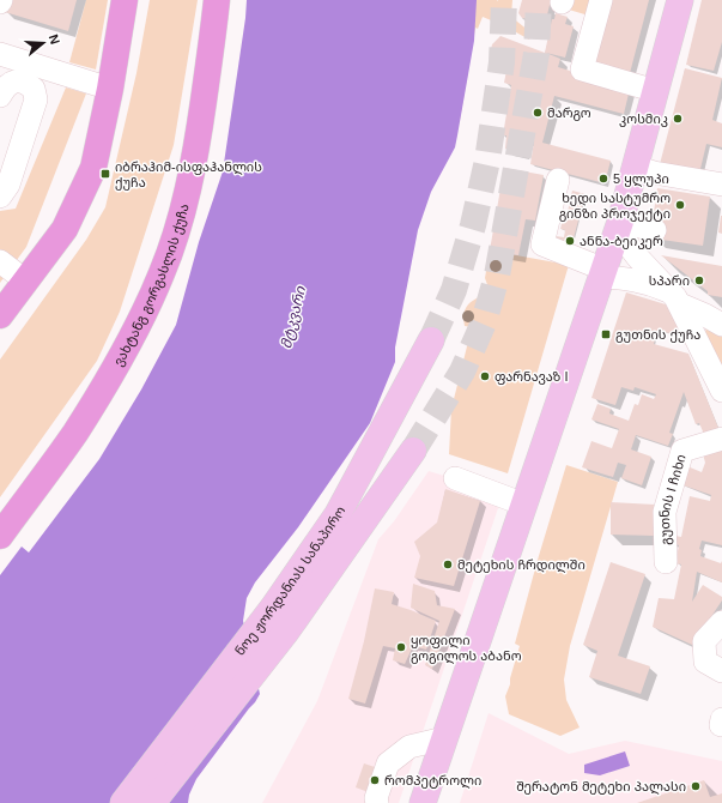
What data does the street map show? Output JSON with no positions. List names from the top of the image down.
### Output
{
  "streets": {
    "highway": ["ვახტანგ გორგასლის ქუჩა"],
    "main road": ["ნოე ჟორდანიას სანაპირო"],
    "street": ["გუთნის I ჩიხი"]
  },
  "water": ["მტკვარი"],
  "places": {
    "other": [
      "მარგო",
      "კოსმიკ",
      "5 ყლუპი",
      "ხედი სასტუმრო გინზი პროჯექტი",
      "ანნა-ბეიკერ",
      "სპარი",
      "ფარნავაზ I",
      "მეტეხის ჩრდილში",
      "ყოფილი გოგილოს აბანო",
      "რომპეტროლი",
      "შერატონ მეტეხი პალასი"
    ],
    "transit": ["იბრაჰიმ-ისფაჰანლის ქუჩა", "გუთნის ქუჩა"]
  },
  "north": "right"
}
